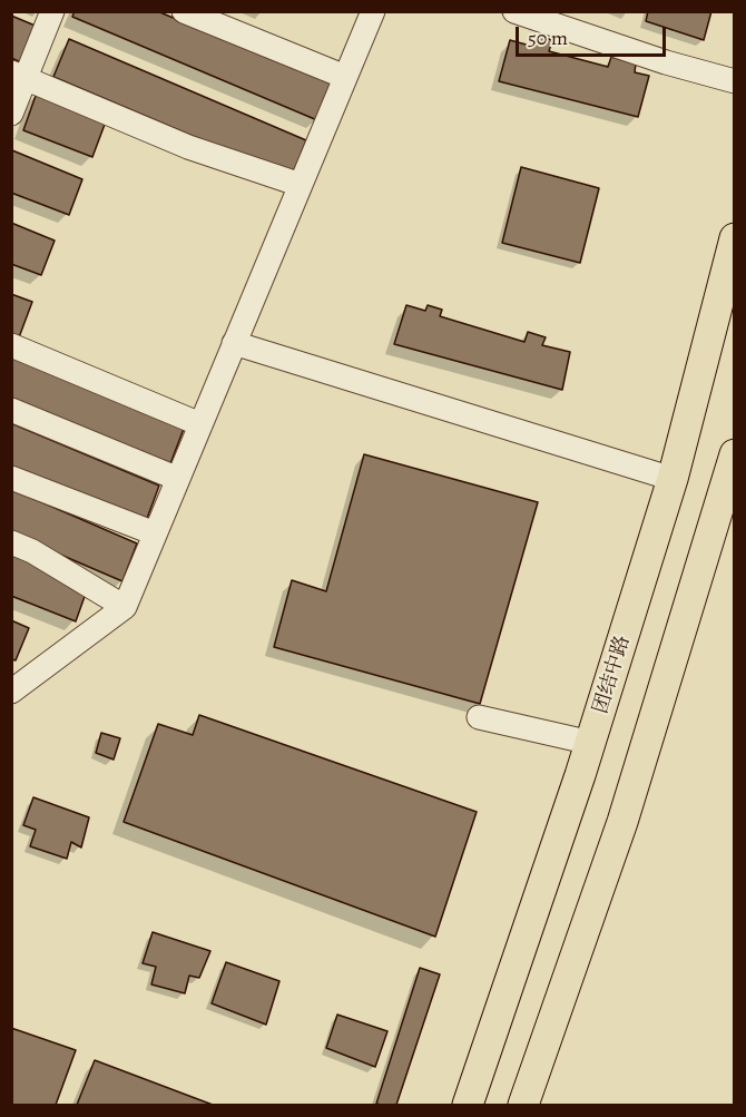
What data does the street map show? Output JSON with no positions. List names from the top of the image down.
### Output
{
  "streets": {
    "main road": ["团结中路"]
  },
  "scale_bar": "50 m"
}
